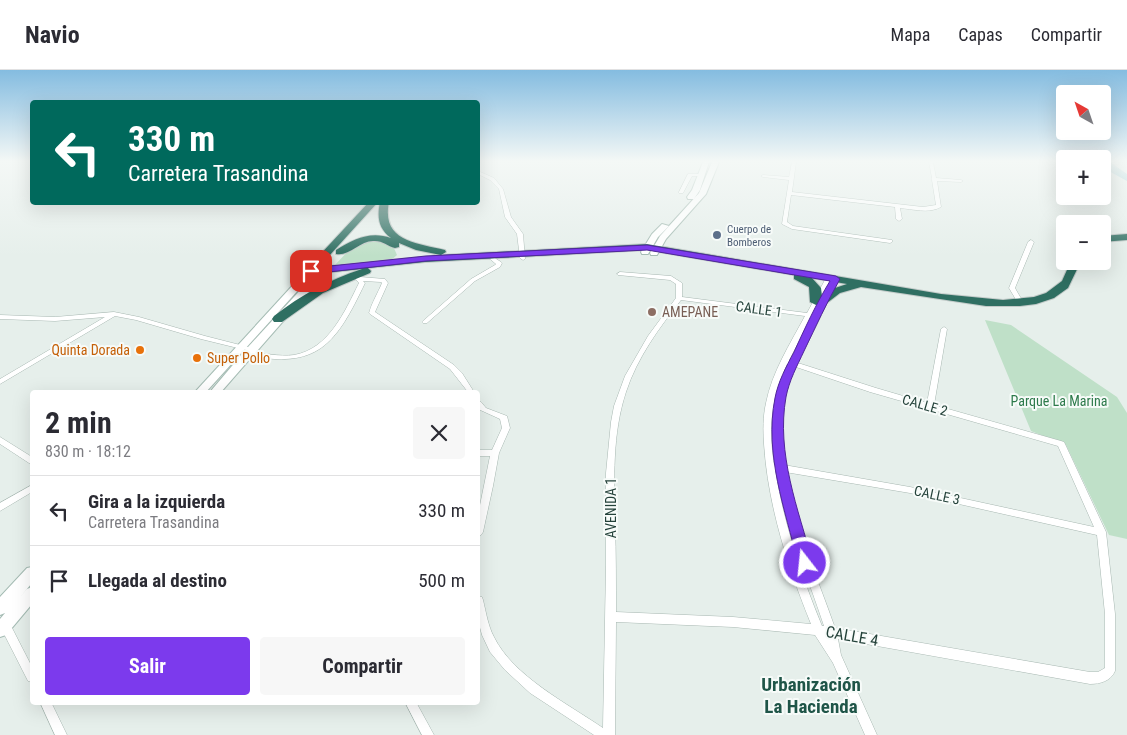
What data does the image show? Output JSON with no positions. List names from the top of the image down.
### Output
{
  "streets": {
    "street": [
      "CALLE 1",
      "CALLE 2",
      "CALLE 3",
      "AVENIDA 1",
      "CALLE 4"
    ]
  },
  "crossings": [
    ["CALLE 1", "AVENIDA 1"],
    ["CALLE 2", "CALLE 3"],
    ["CALLE 2", "CALLE 4"],
    ["CALLE 3", "CALLE 4"],
    ["AVENIDA 1", "CALLE 4"]
  ],
  "districts": ["Urbanización La Hacienda"],
  "parks": ["Parque La Marina"],
  "places": [
    "Cuerpo de Bomberos",
    "AMEPANE",
    "Quinta Dorada",
    "Super Pollo"
  ],
  "north": "top left",
  "page": {
    "header": "Navio",
    "nav": ["Mapa", "Capas", "Compartir"],
    "map_buttons": ["+", "−"],
    "turn": ["330 m", "Carretera Trasandina"],
    "heading": ["2 min", "830 m · 18:12"],
    "list": [
      {
        "name": "Gira a la izquierda",
        "note": "Carretera Trasandina",
        "value": "330 m"
      },
      {
        "name": "Llegada al destino",
        "value": "500 m"
      }
    ],
    "buttons": ["Salir", "Compartir"]
  }
}
